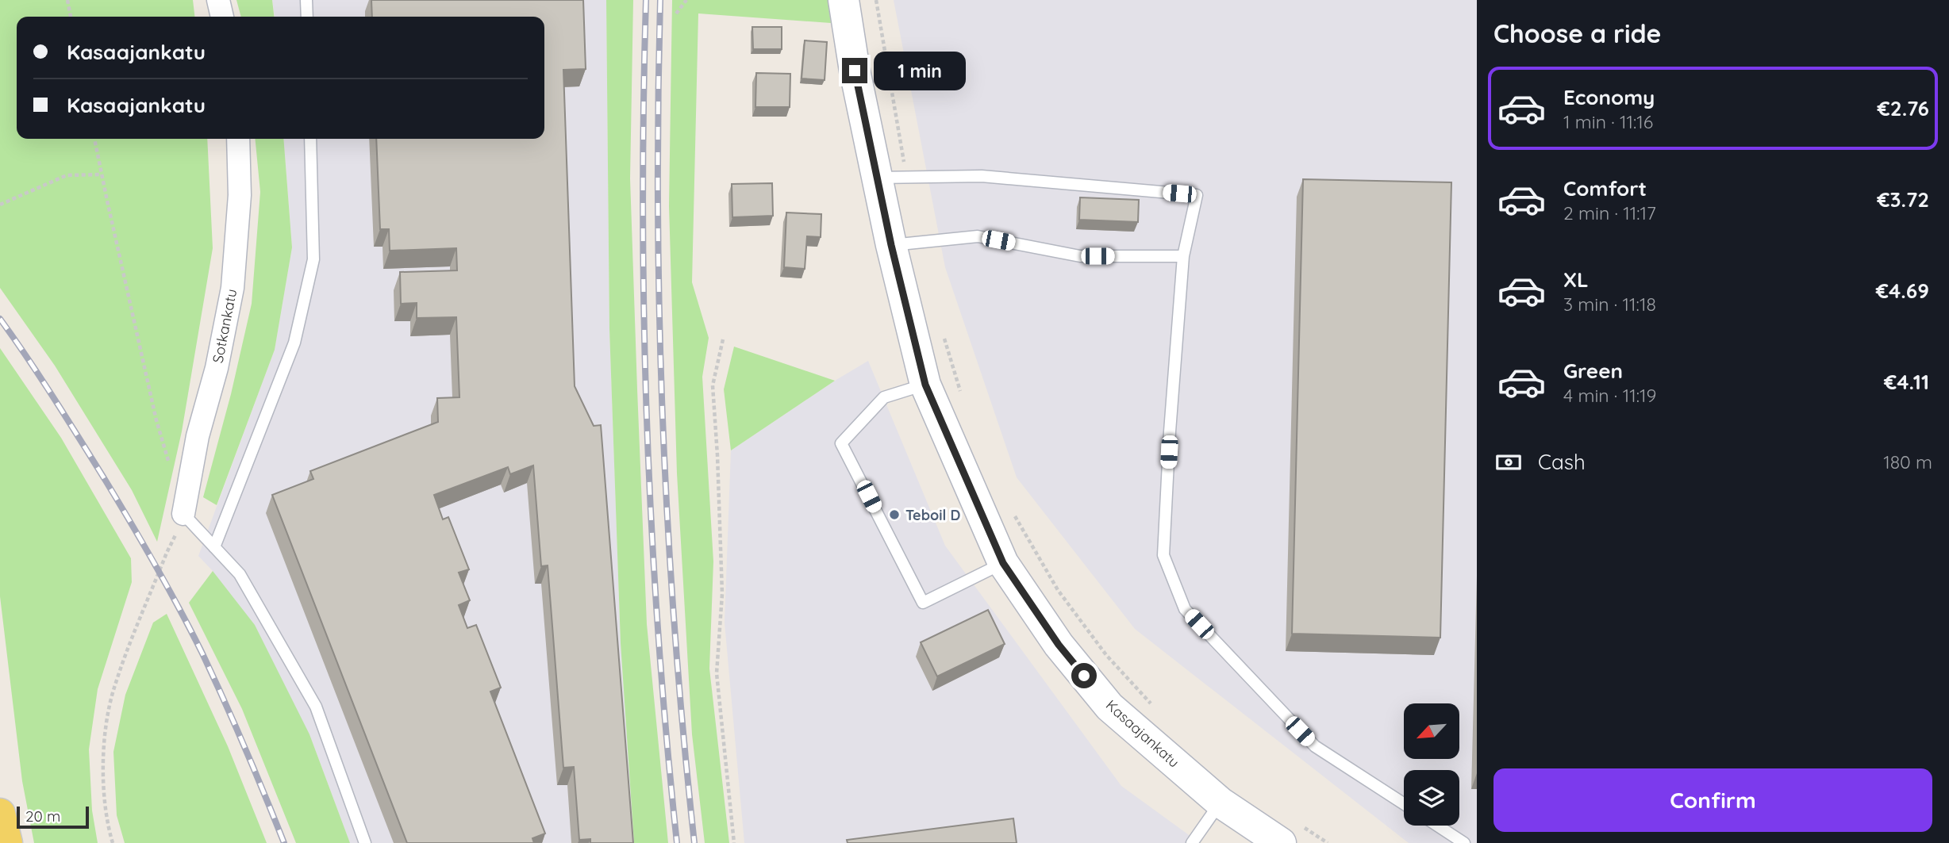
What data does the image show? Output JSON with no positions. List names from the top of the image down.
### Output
{
  "streets": {
    "street": ["Sotkankatu", "Kasaajankatu"]
  },
  "places": ["Teboil D"],
  "scale_bar": "20 m",
  "north": "bottom left",
  "page": {
    "heading": "Choose a ride",
    "banner": ["Kasaajankatu", "Kasaajankatu"],
    "bubble": "1 min",
    "list": [
      {
        "name": "Economy",
        "note": "1 min · 11:16",
        "value": "€2.76"
      },
      {
        "name": "Comfort",
        "note": "2 min · 11:17",
        "value": "€3.72"
      },
      {
        "name": "XL",
        "note": "3 min · 11:18",
        "value": "€4.69"
      },
      {
        "name": "Green",
        "note": "4 min · 11:19",
        "value": "€4.11"
      }
    ],
    "pay": ["Cash", "180 m"],
    "buttons": "Confirm",
    "scale": "20 m"
  }
}
